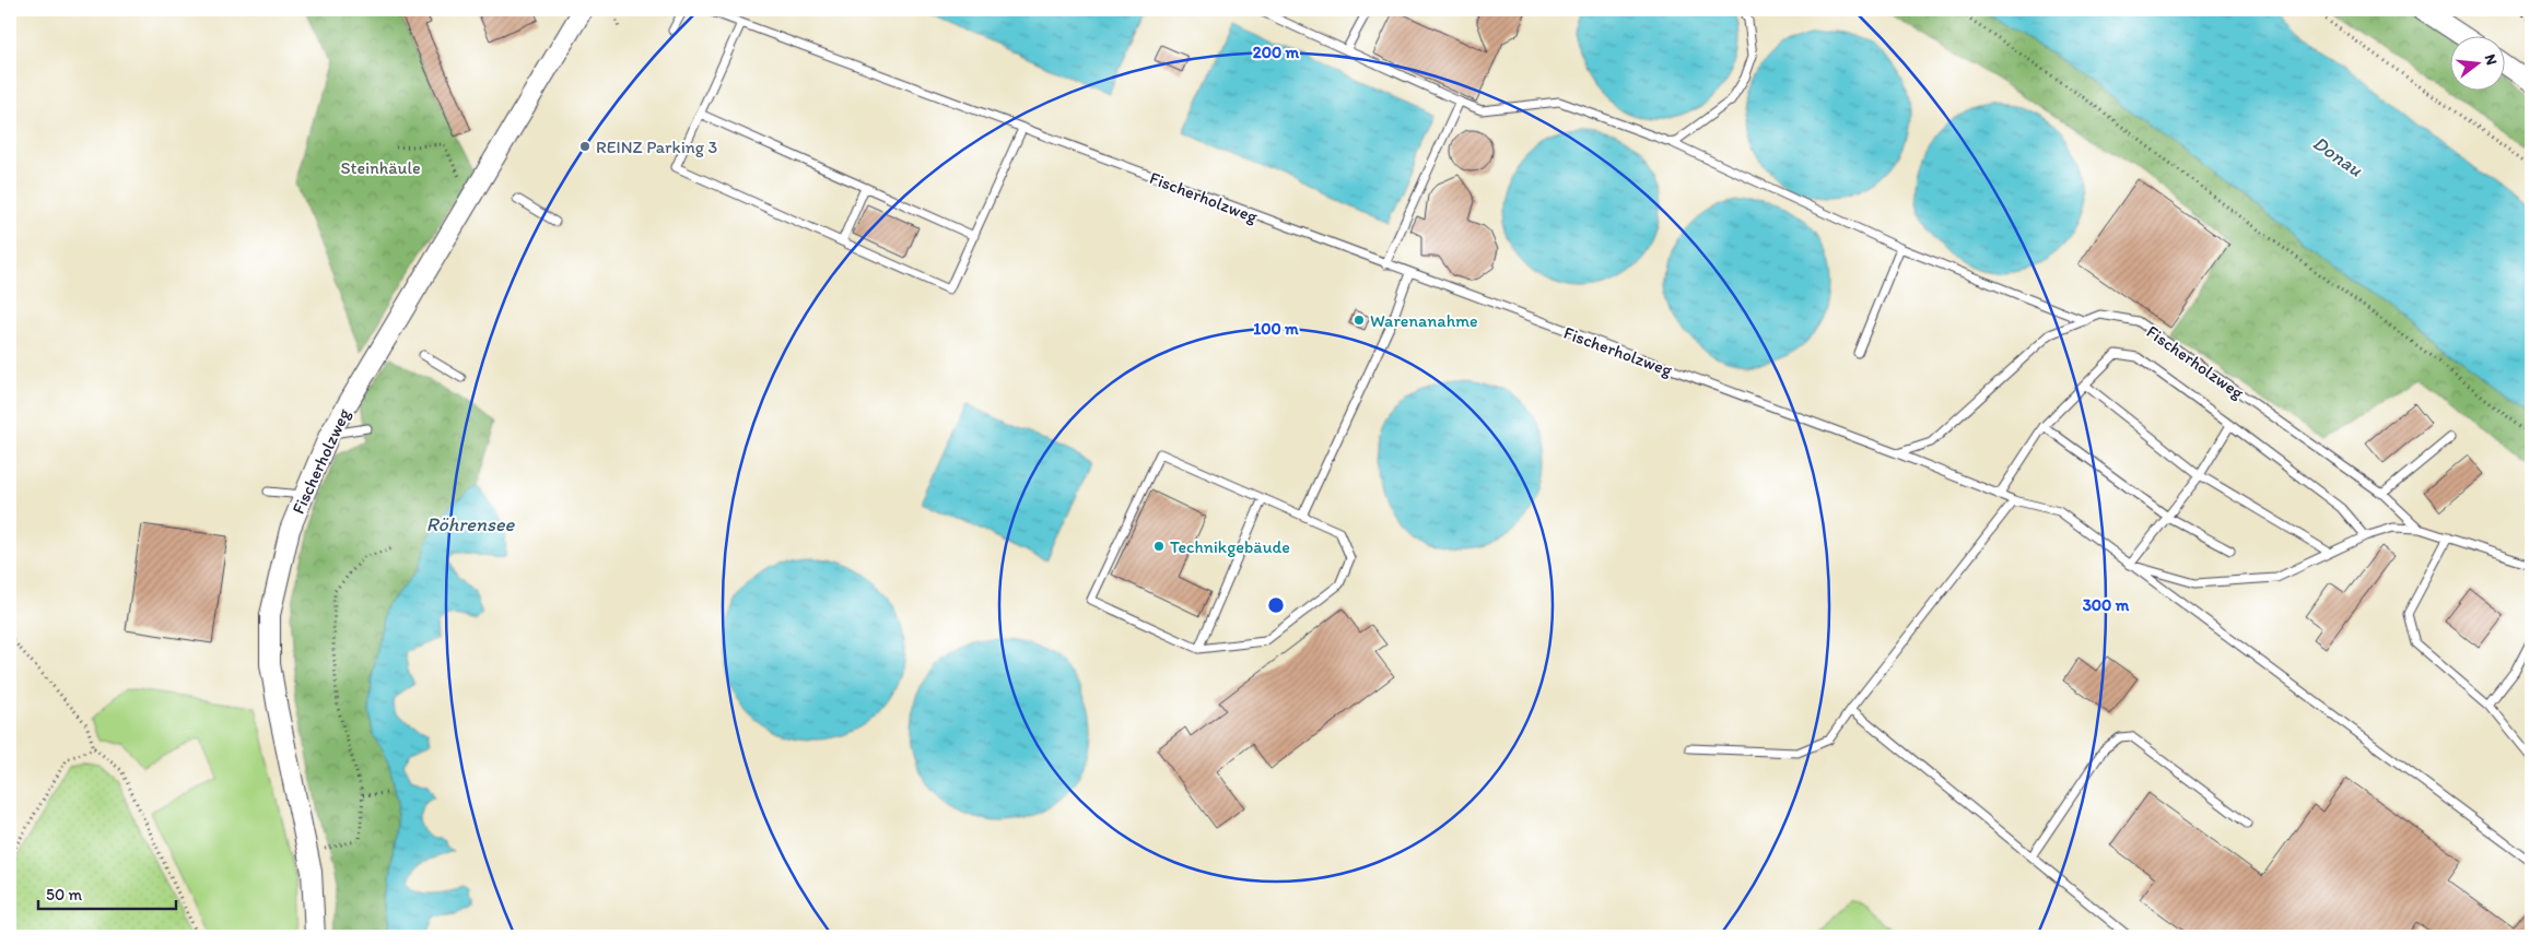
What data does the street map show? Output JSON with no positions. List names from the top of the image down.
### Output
{
  "streets": {
    "street": ["Fischerholzweg"]
  },
  "water": ["Donau", "Röhrensee"],
  "parks": ["Steinhäule"],
  "places": ["REINZ Parking 3", "Warenanahme", "Technikgebäude"],
  "scale_bar": "50 m",
  "north": "right",
  "rings": ["200 m", "100 m", "300 m"]
}
